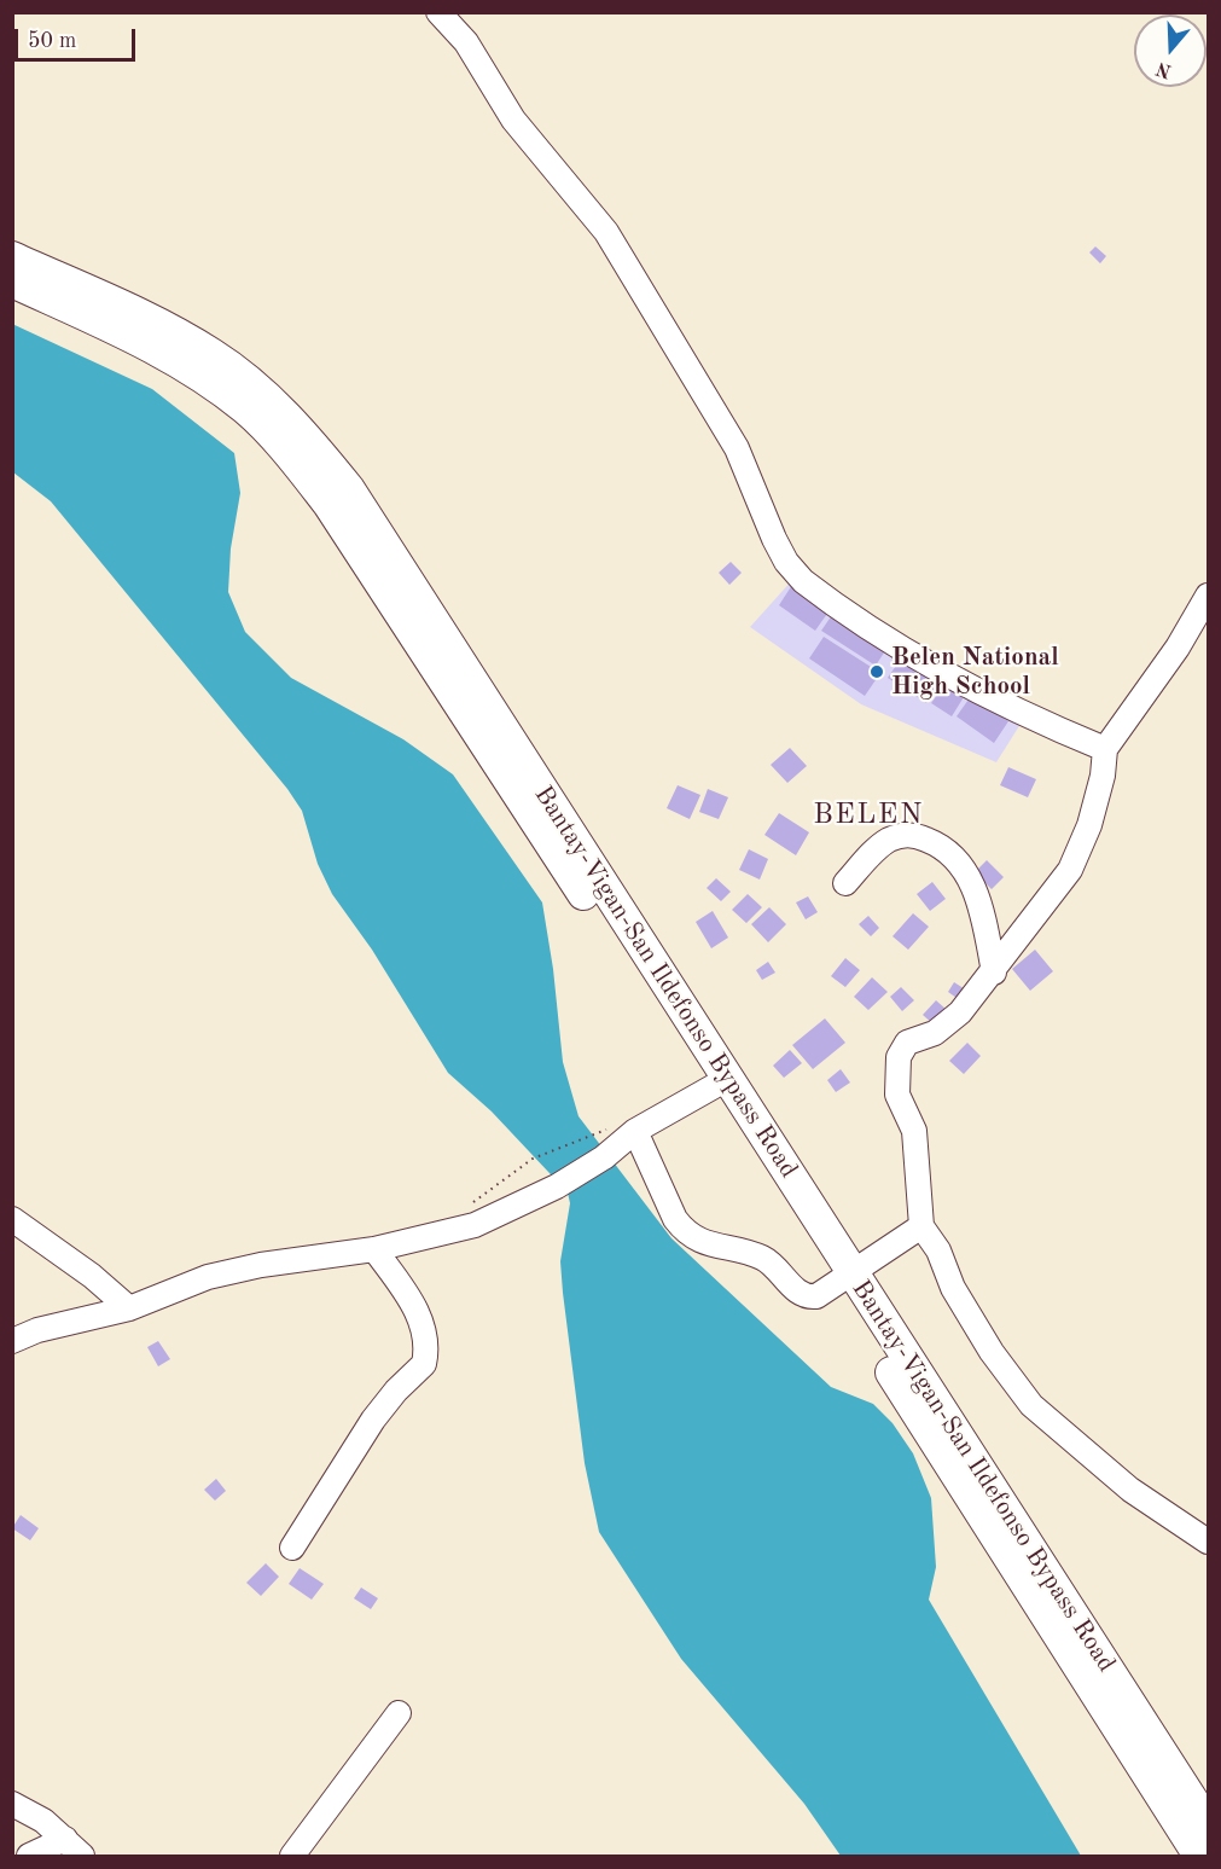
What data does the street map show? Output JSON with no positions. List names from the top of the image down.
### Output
{
  "streets": {
    "main road": ["Bantay-Vigan-San Ildefonso Bypass Road"]
  },
  "districts": ["BELEN"],
  "places": ["Belen National High School"],
  "scale_bar": "50 m",
  "north": "bottom"
}
